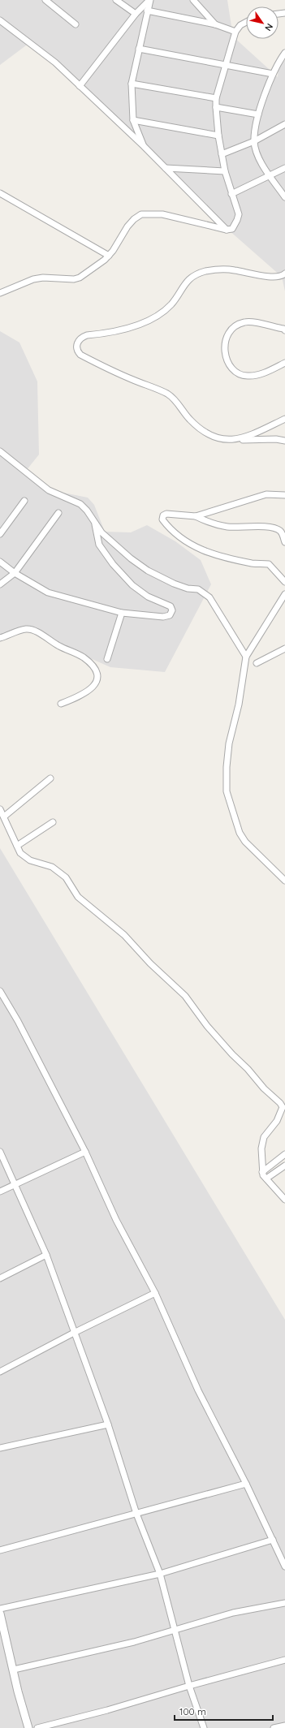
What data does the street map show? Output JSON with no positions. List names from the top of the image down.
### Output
{
  "scale_bar": "100 m",
  "north": "bottom right"
}
